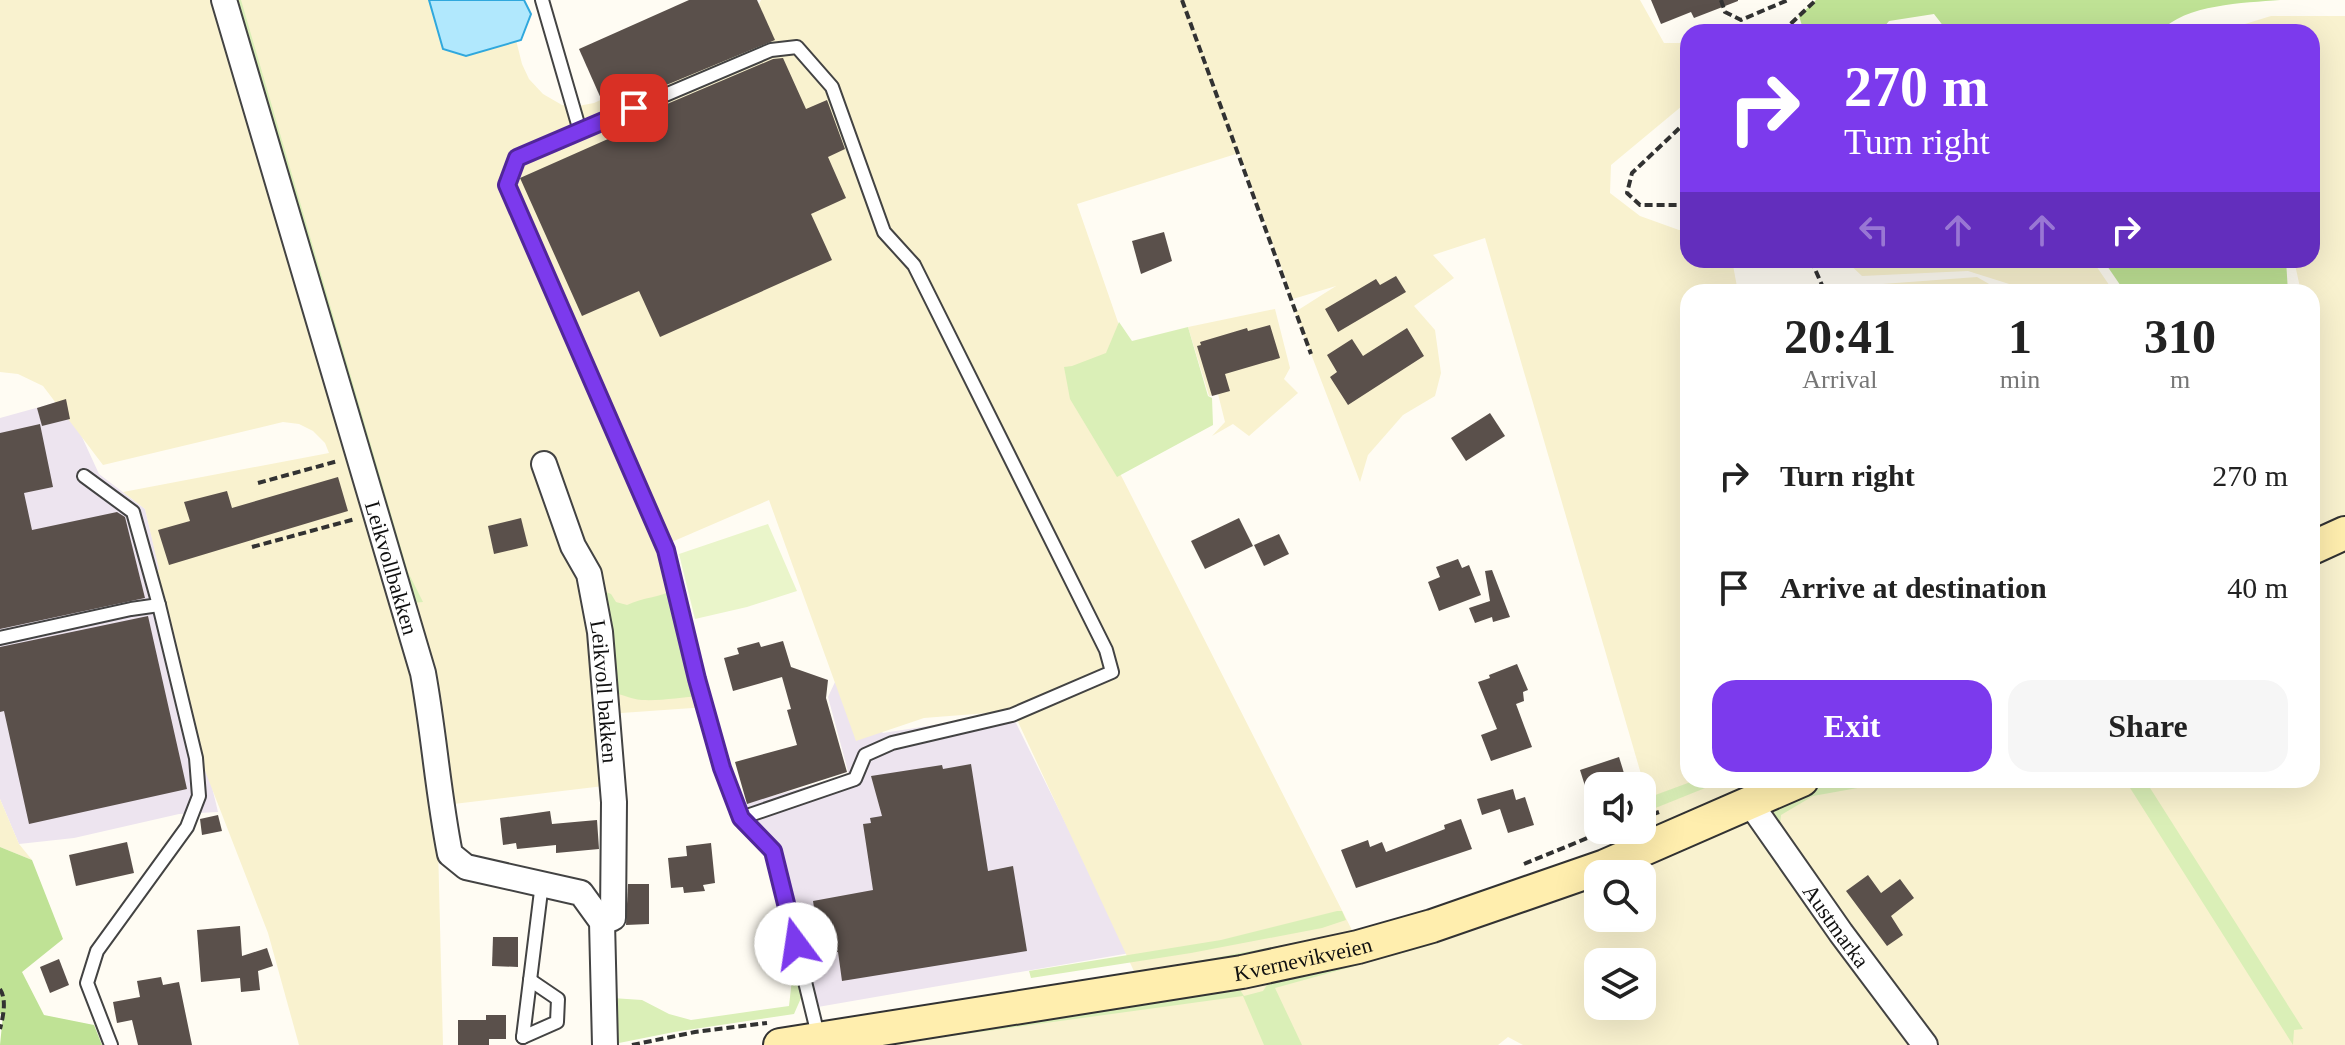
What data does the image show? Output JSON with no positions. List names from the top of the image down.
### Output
{
  "streets": {
    "main road": ["Kvernevikveien"],
    "street": ["Leikvollbakken", "Leikvoll bakken", "Austmarka"]
  },
  "crossings": [
    ["Leikvollbakken", "Leikvoll bakken"],
    ["Austmarka", "Kvernevikveien"]
  ],
  "page": {
    "turn": ["270 m", "Turn right"],
    "eta": [
      "20:41",
      "Arrival",
      "1",
      "min",
      "310",
      "m"
    ],
    "list": [
      {
        "name": "Turn right",
        "value": "270 m"
      },
      {
        "name": "Arrive at destination",
        "value": "40 m"
      }
    ],
    "buttons": ["Exit", "Share"]
  }
}
